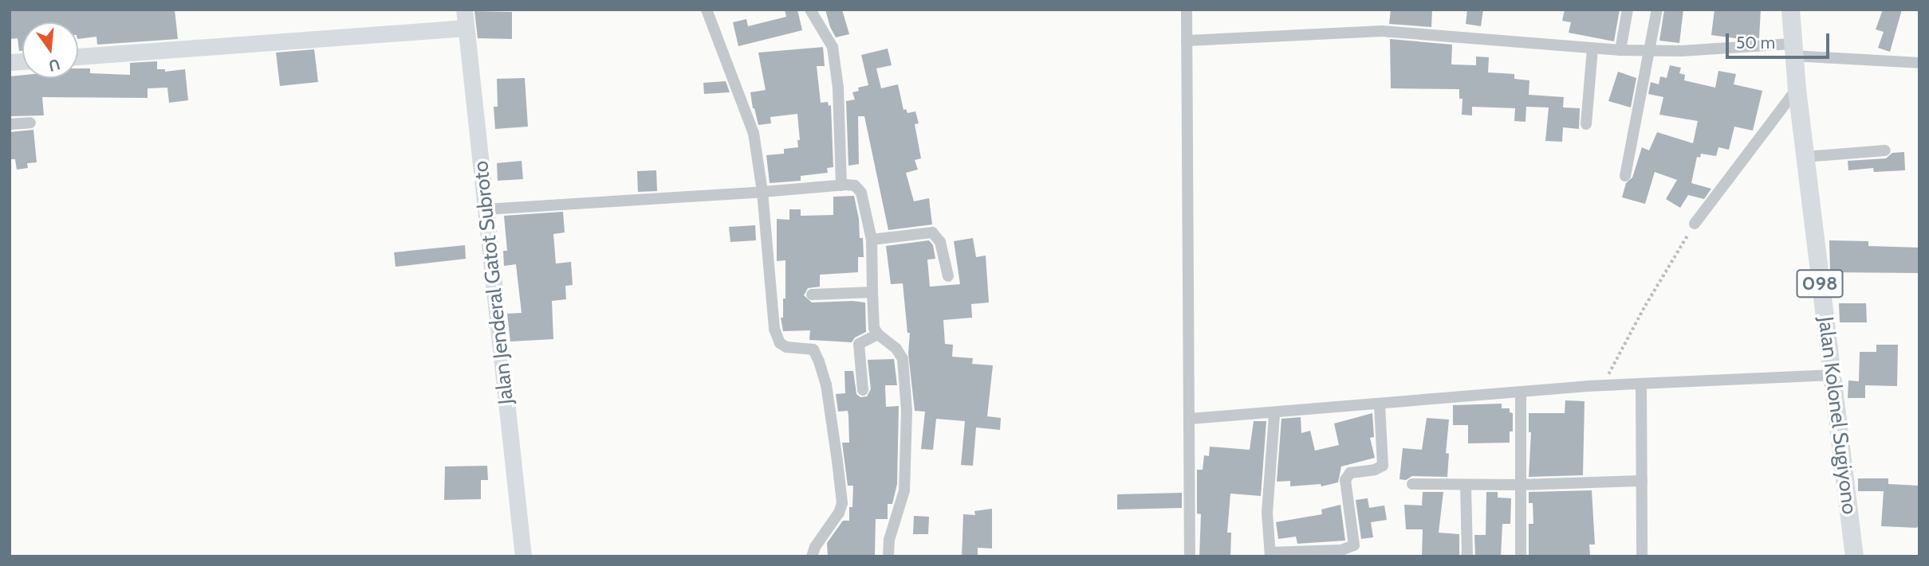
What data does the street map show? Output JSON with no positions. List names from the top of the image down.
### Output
{
  "streets": {
    "main road": ["Jalan Jenderal Gatot Subroto", "098", "Jalan Kolonel Sugiyono"]
  },
  "scale_bar": "50 m",
  "north": "bottom"
}
